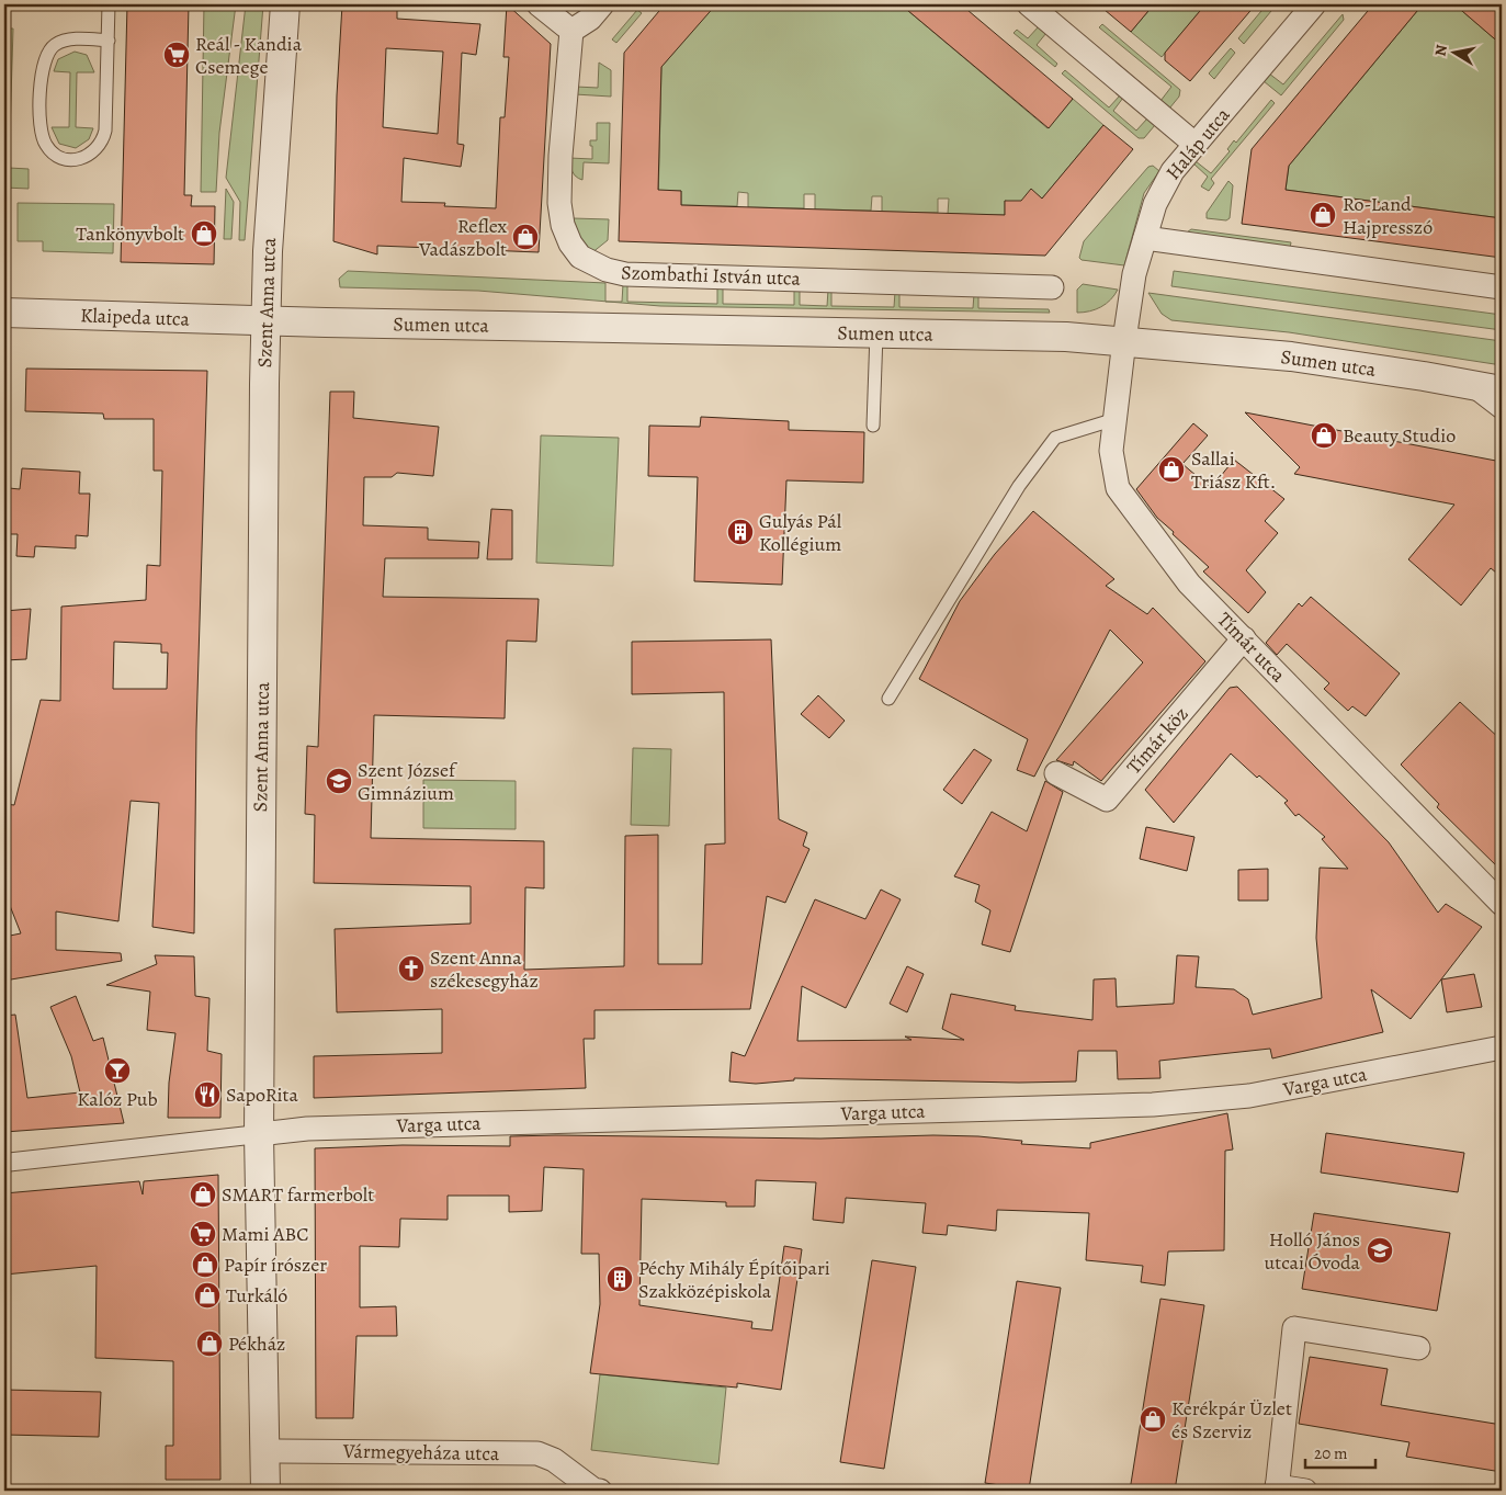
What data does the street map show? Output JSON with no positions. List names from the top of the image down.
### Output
{
  "streets": {
    "street": [
      "Haláp utca",
      "Szombathi István utca",
      "Szent Anna utca",
      "Klaipeda utca",
      "Sumen utca",
      "Tímár utca",
      "Tímár köz",
      "Varga utca",
      "Vármegyeháza utca"
    ]
  },
  "crossings": [
    ["Haláp utca", "Sumen utca"],
    ["Haláp utca", "Tímár utca"],
    ["Szent Anna utca", "Klaipeda utca"],
    ["Szent Anna utca", "Sumen utca"],
    ["Szent Anna utca", "Varga utca"],
    ["Szent Anna utca", "Vármegyeháza utca"],
    ["Klaipeda utca", "Sumen utca"],
    ["Sumen utca", "Tímár utca"],
    ["Tímár utca", "Tímár köz"]
  ],
  "places": {
    "supermarket": ["Reál - Kandia Csemege", "Mami ABC"],
    "shop": [
      "Ro-Land Hajpresszó",
      "Tankönyvbolt",
      "Reflex Vadászbolt",
      "Beauty Studio",
      "Sallai Triász Kft.",
      "SMART farmerbolt",
      "Papír írószer",
      "Turkáló",
      "Pékház",
      "Kerékpár Üzlet és Szerviz"
    ],
    "building": ["Gulyás Pál Kollégium", "Péchy Mihály Építőipari Szakközépiskola"],
    "school or university": ["Szent József Gimnázium", "Holló János utcai Óvoda"],
    "church": ["Szent Anna székesegyház"],
    "bar": ["Kalóz Pub"],
    "restaurant": ["SapoRita"]
  },
  "scale_bar": "20 m",
  "north": "left"
}
